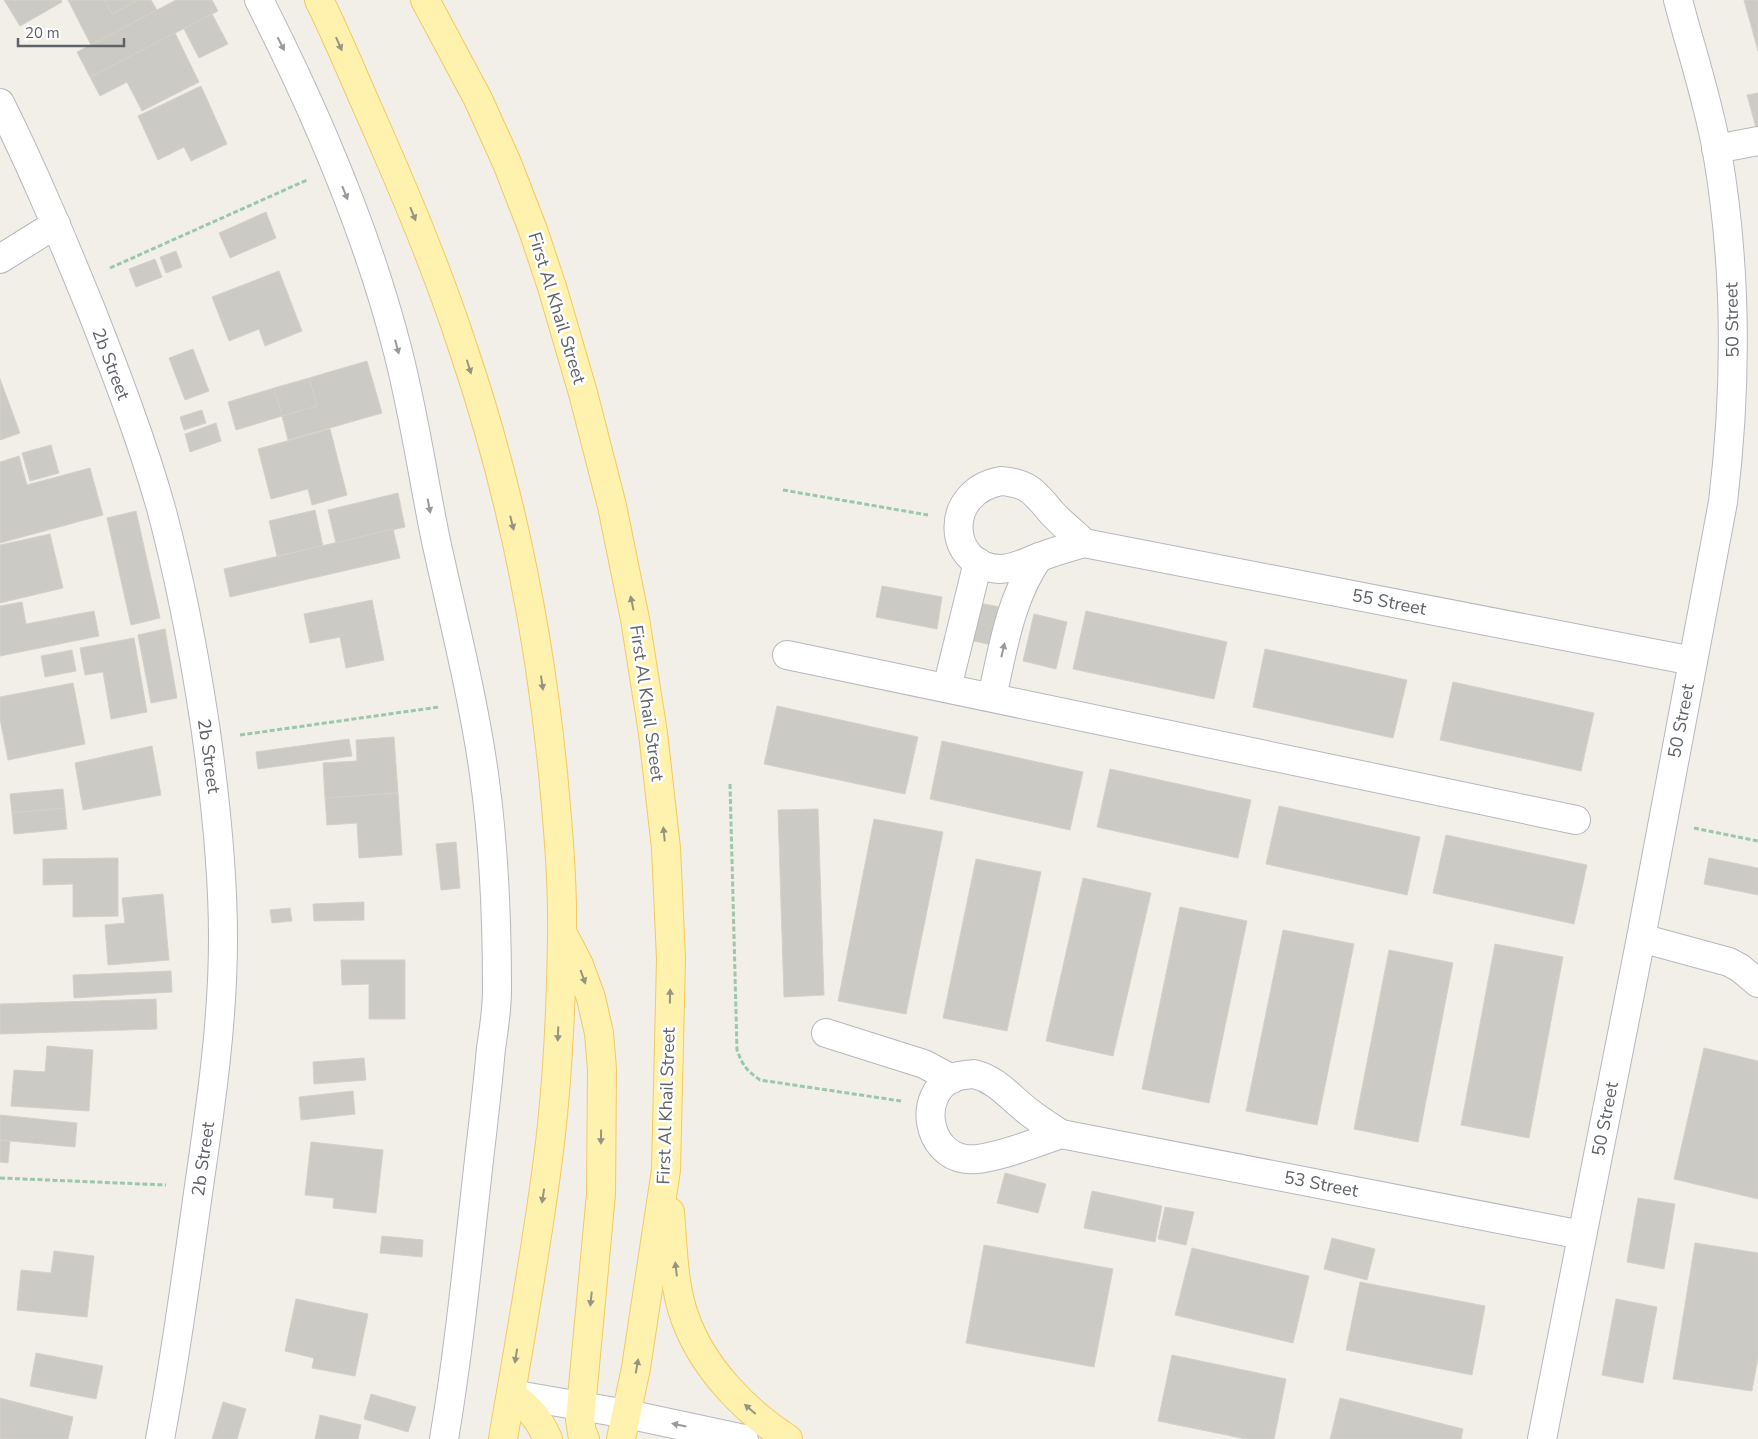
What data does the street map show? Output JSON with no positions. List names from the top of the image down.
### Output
{
  "streets": {
    "main road": ["First Al Khail Street"],
    "street": [
      "50 Street",
      "2b Street",
      "55 Street",
      "53 Street"
    ]
  },
  "crossings": [
    ["50 Street", "55 Street"],
    ["50 Street", "53 Street"]
  ],
  "scale_bar": "20 m"
}
